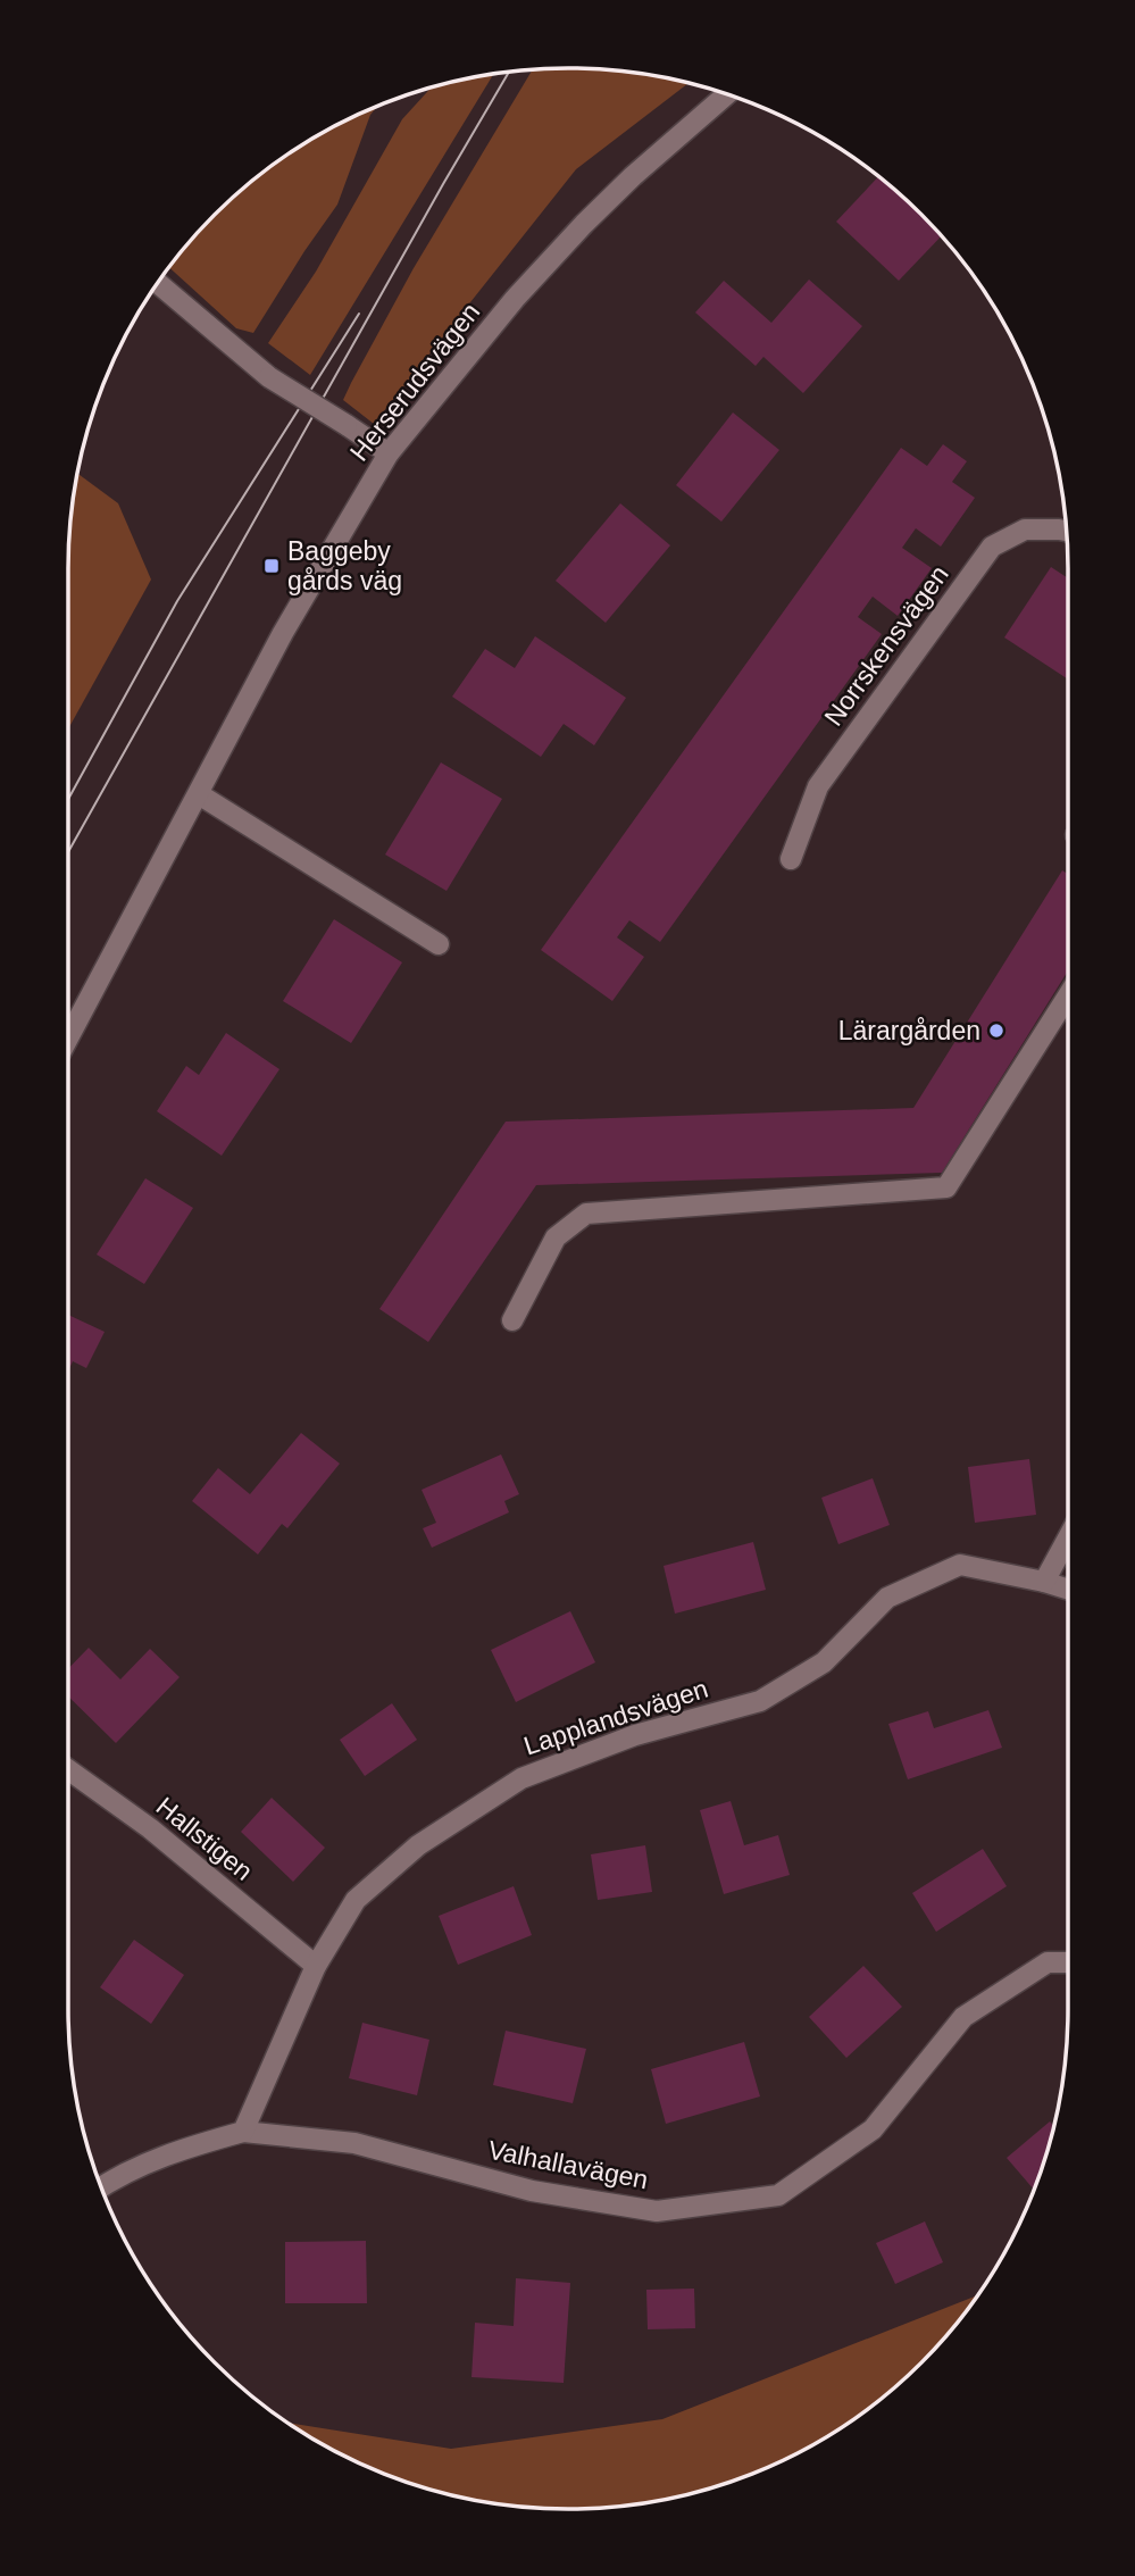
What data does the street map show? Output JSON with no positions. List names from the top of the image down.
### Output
{
  "streets": {
    "street": [
      "Herserudsvägen",
      "Norrskensvägen",
      "Lapplandsvägen",
      "Hallstigen",
      "Valhallavägen"
    ]
  },
  "crossings": [
    ["Lapplandsvägen", "Hallstigen"],
    ["Lapplandsvägen", "Valhallavägen"]
  ],
  "places": {
    "transit": ["Baggeby gårds väg"],
    "other": ["Lärargården"]
  }
}
